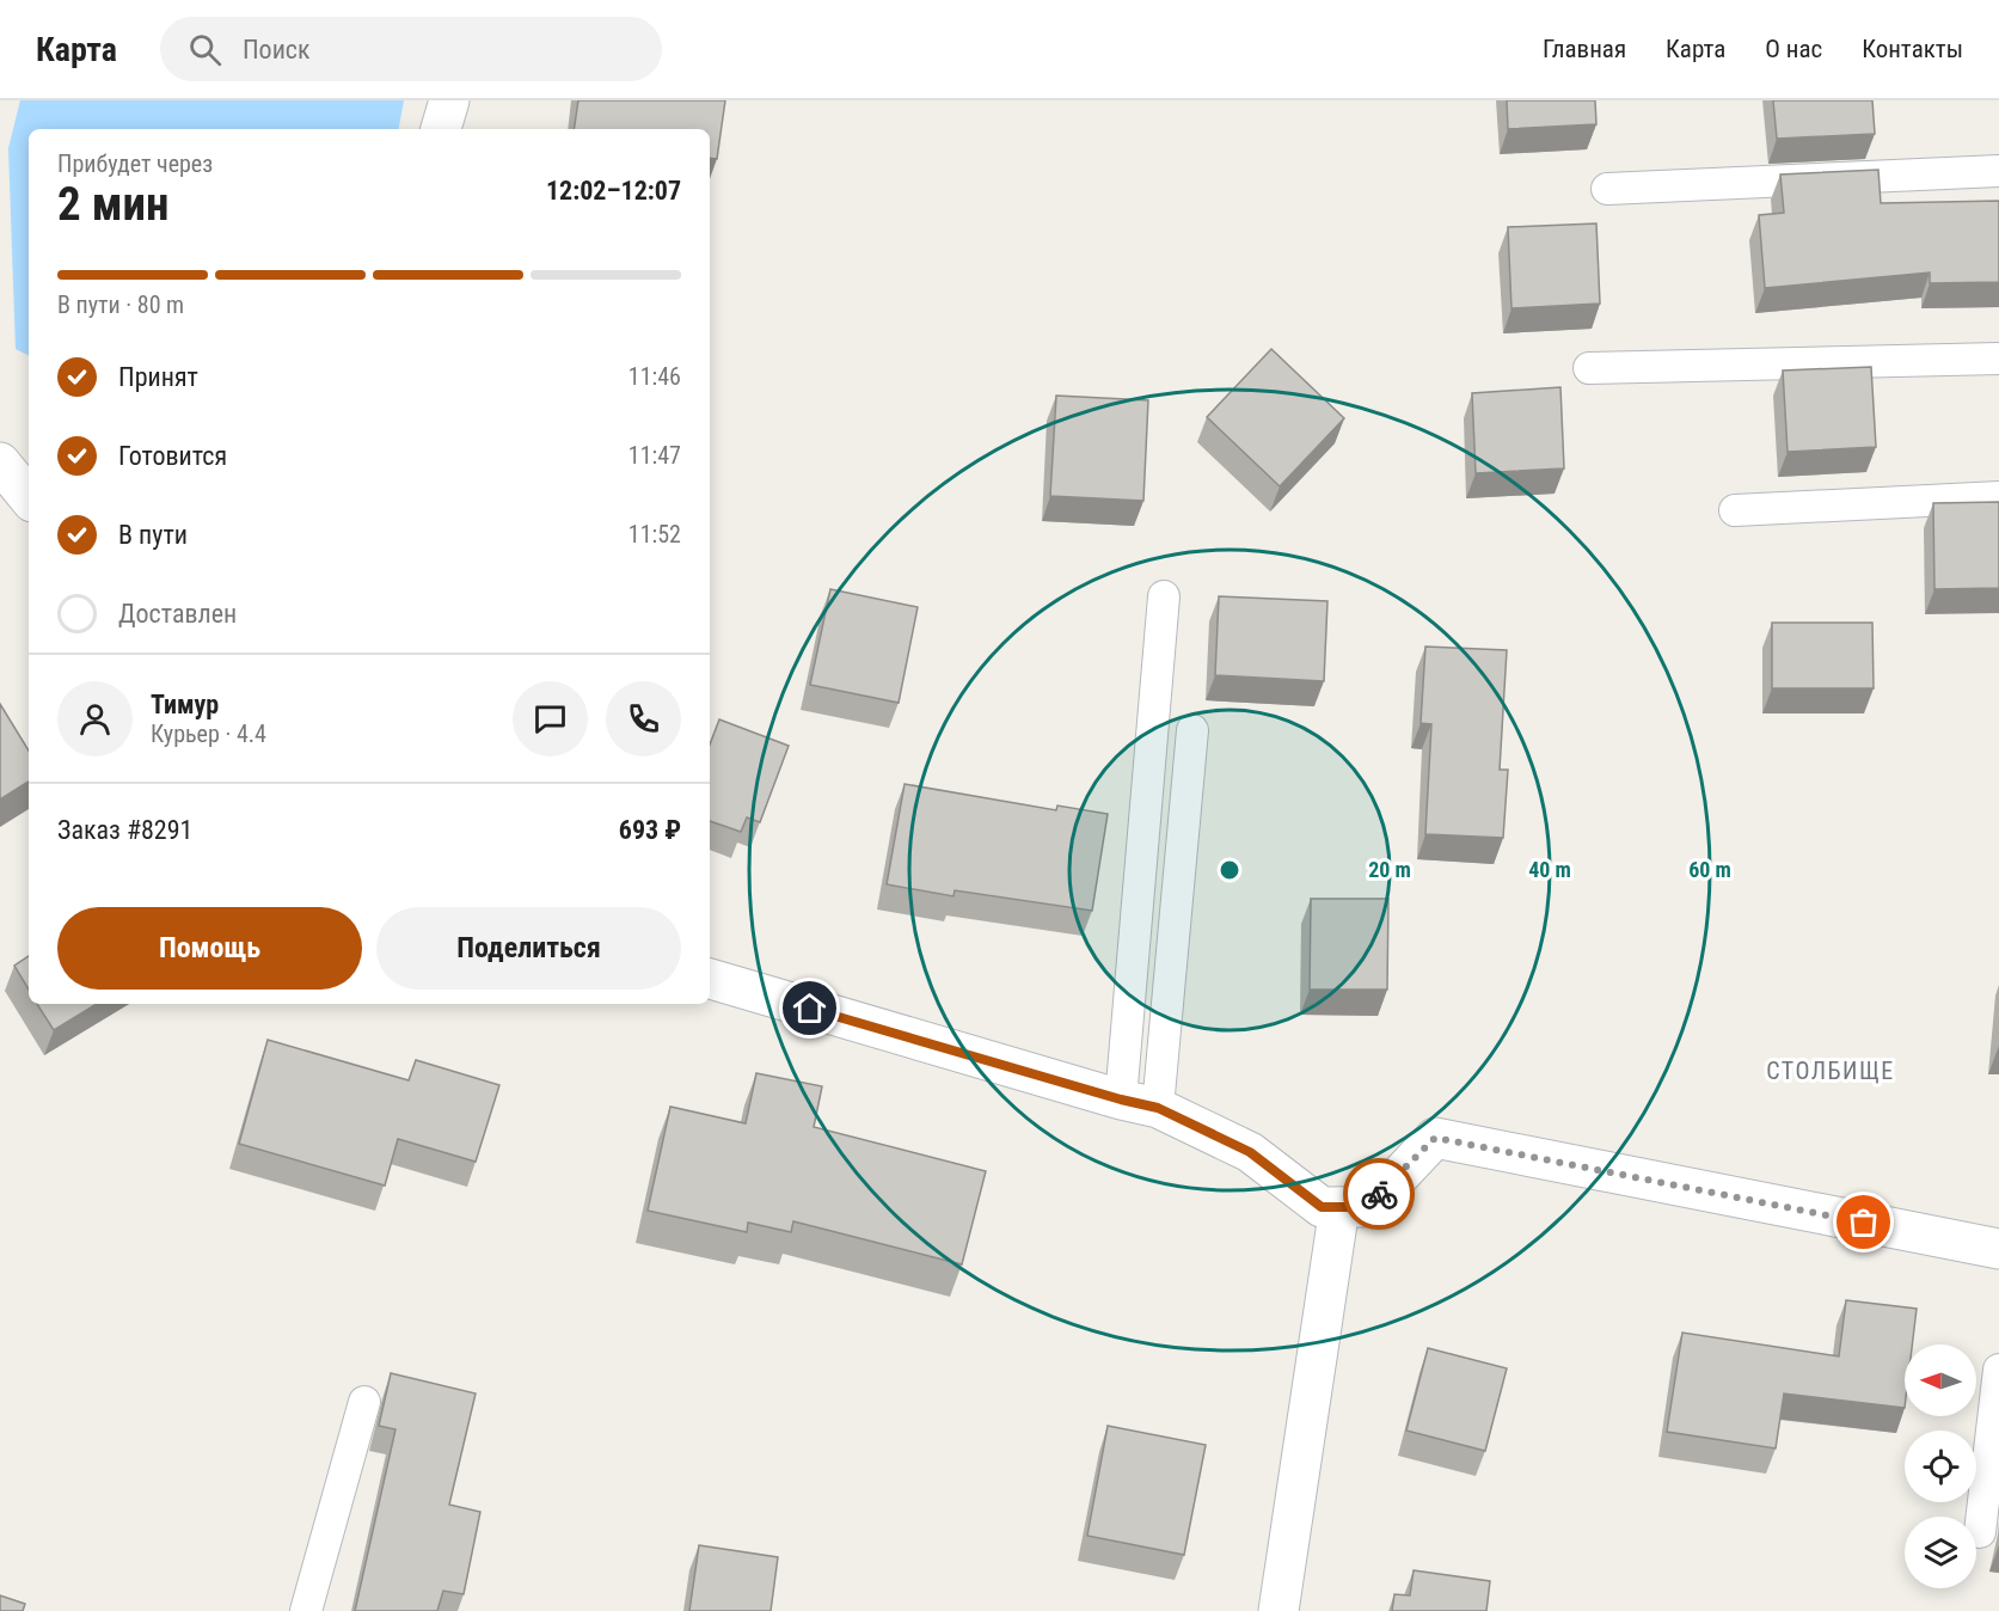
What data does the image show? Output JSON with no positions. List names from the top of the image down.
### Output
{
  "districts": ["СТОЛБИЩЕ"],
  "north": "left",
  "page": {
    "header": "Карта",
    "search": "Поиск",
    "nav": [
      "Главная",
      "Карта",
      "О нас",
      "Контакты"
    ],
    "heading": ["2 мин", "Прибудет через", "12:02–12:07"],
    "panel": [
      "Тимур",
      "Курьер · 4.4",
      "Заказ #8291",
      "693 ₽"
    ],
    "bar": "В пути · 80 m",
    "list": [
      ["Принят", "11:46"],
      ["Готовится", "11:47"],
      ["В пути", "11:52"],
      "Доставлен"
    ],
    "buttons": ["Помощь", "Поделиться"]
  },
  "rings": ["20 m", "40 m", "60 m"]
}
